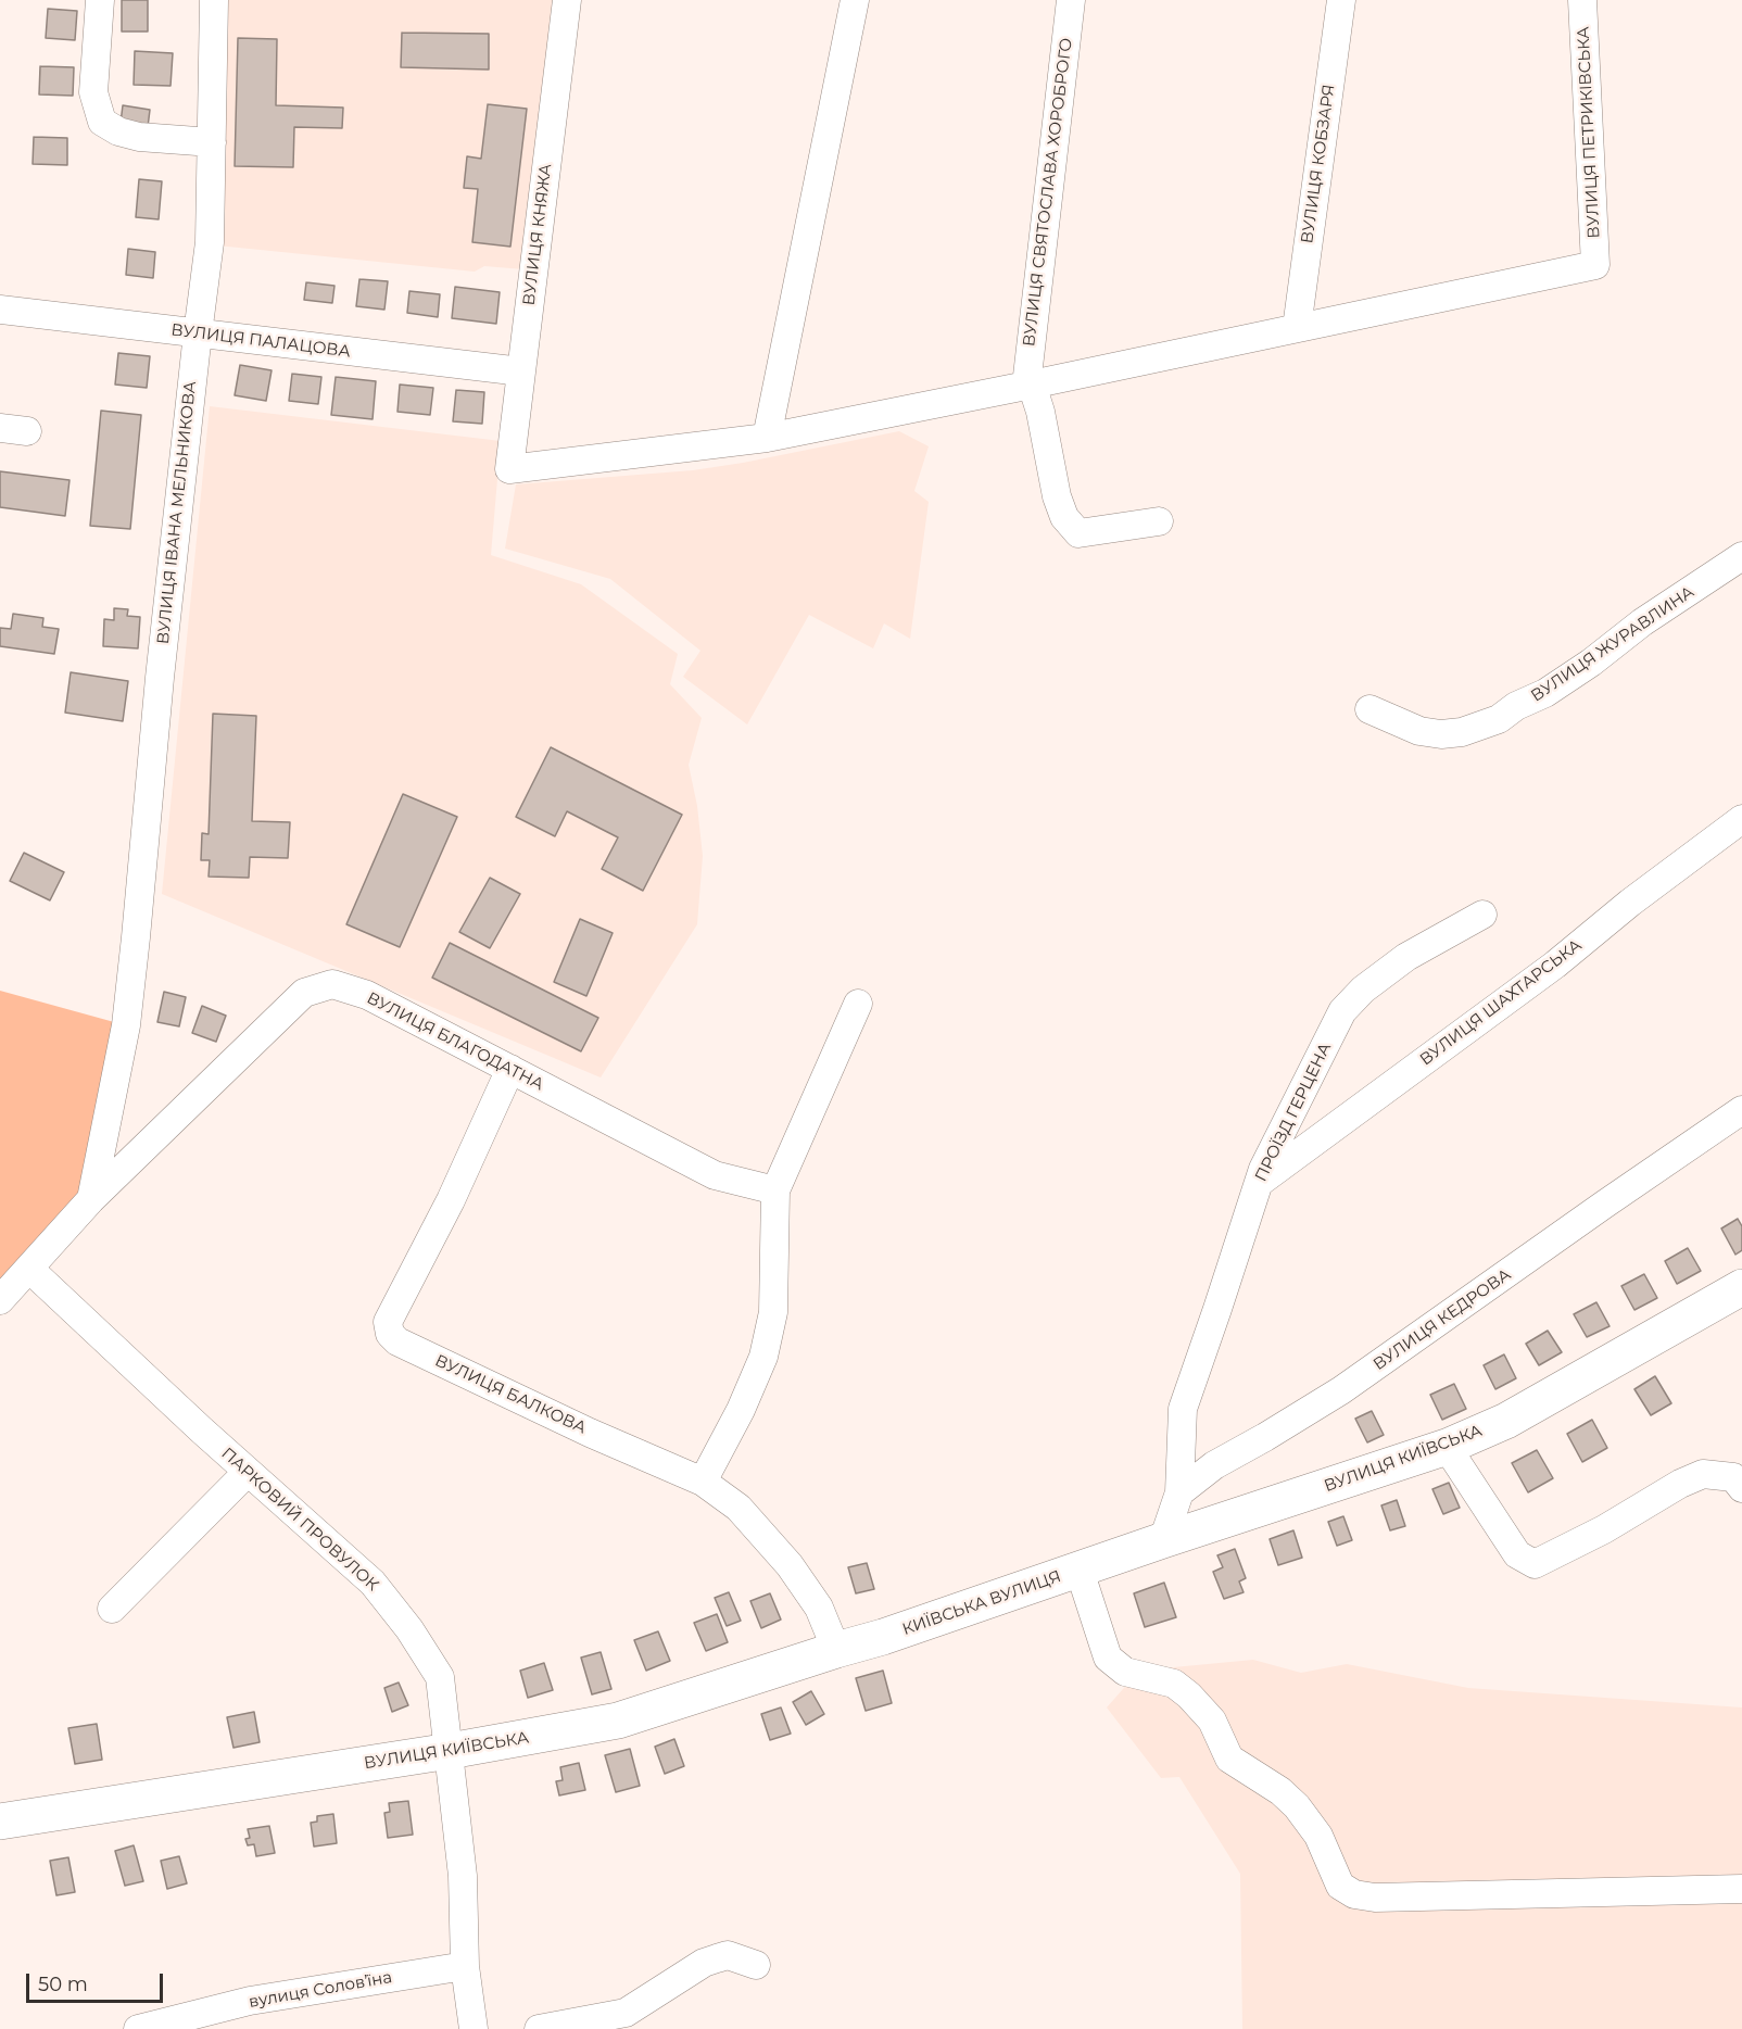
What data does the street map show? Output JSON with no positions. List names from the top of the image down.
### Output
{
  "streets": {
    "main road": ["ВУЛИЦЯ КИЇВСЬКА", "КИЇВСЬКА ВУЛИЦЯ"],
    "street": [
      "ВУЛИЦЯ ПЕТРИКІВСЬКА",
      "ВУЛИЦЯ КОБЗАРЯ",
      "ВУЛИЦЯ СВЯТОСЛАВА ХОРОБРОГО",
      "ВУЛИЦЯ КНЯЖА",
      "ВУЛИЦЯ ПАЛАЦОВА",
      "ВУЛИЦЯ ІВАНА МЕЛЬНИКОВА",
      "ВУЛИЦЯ ЖУРАВЛИНА",
      "ВУЛИЦЯ ШАХТАРСЬКА",
      "ВУЛИЦЯ БЛАГОДАТНА",
      "ПРОЇЗД ГЕРЦЕНА",
      "ВУЛИЦЯ КЕДРОВА",
      "ВУЛИЦЯ БАЛКОВА",
      "ПАРКОВИЙ ПРОВУЛОК",
      "вулиця Соловʼїна"
    ]
  },
  "crossings": [
    ["ВУЛИЦЯ ПЕТРИКІВСЬКА", "ВУЛИЦЯ КОБЗАРЯ"],
    ["ВУЛИЦЯ КНЯЖА", "ВУЛИЦЯ ПАЛАЦОВА"],
    ["ВУЛИЦЯ ПАЛАЦОВА", "ВУЛИЦЯ ІВАНА МЕЛЬНИКОВА"],
    ["ВУЛИЦЯ ІВАНА МЕЛЬНИКОВА", "ВУЛИЦЯ БЛАГОДАТНА"],
    ["ВУЛИЦЯ ШАХТАРСЬКА", "ПРОЇЗД ГЕРЦЕНА"],
    ["ВУЛИЦЯ БЛАГОДАТНА", "ВУЛИЦЯ БАЛКОВА"],
    ["ВУЛИЦЯ БЛАГОДАТНА", "ПАРКОВИЙ ПРОВУЛОК"],
    ["ПРОЇЗД ГЕРЦЕНА", "ВУЛИЦЯ КЕДРОВА"],
    ["ВУЛИЦЯ БАЛКОВА", "ВУЛИЦЯ КИЇВСЬКА"],
    ["ВУЛИЦЯ КИЇВСЬКА", "ПАРКОВИЙ ПРОВУЛОК"],
    ["ВУЛИЦЯ КИЇВСЬКА", "КИЇВСЬКА ВУЛИЦЯ"],
    ["ПАРКОВИЙ ПРОВУЛОК", "вулиця Соловʼїна"]
  ],
  "scale_bar": "50 m"
}
